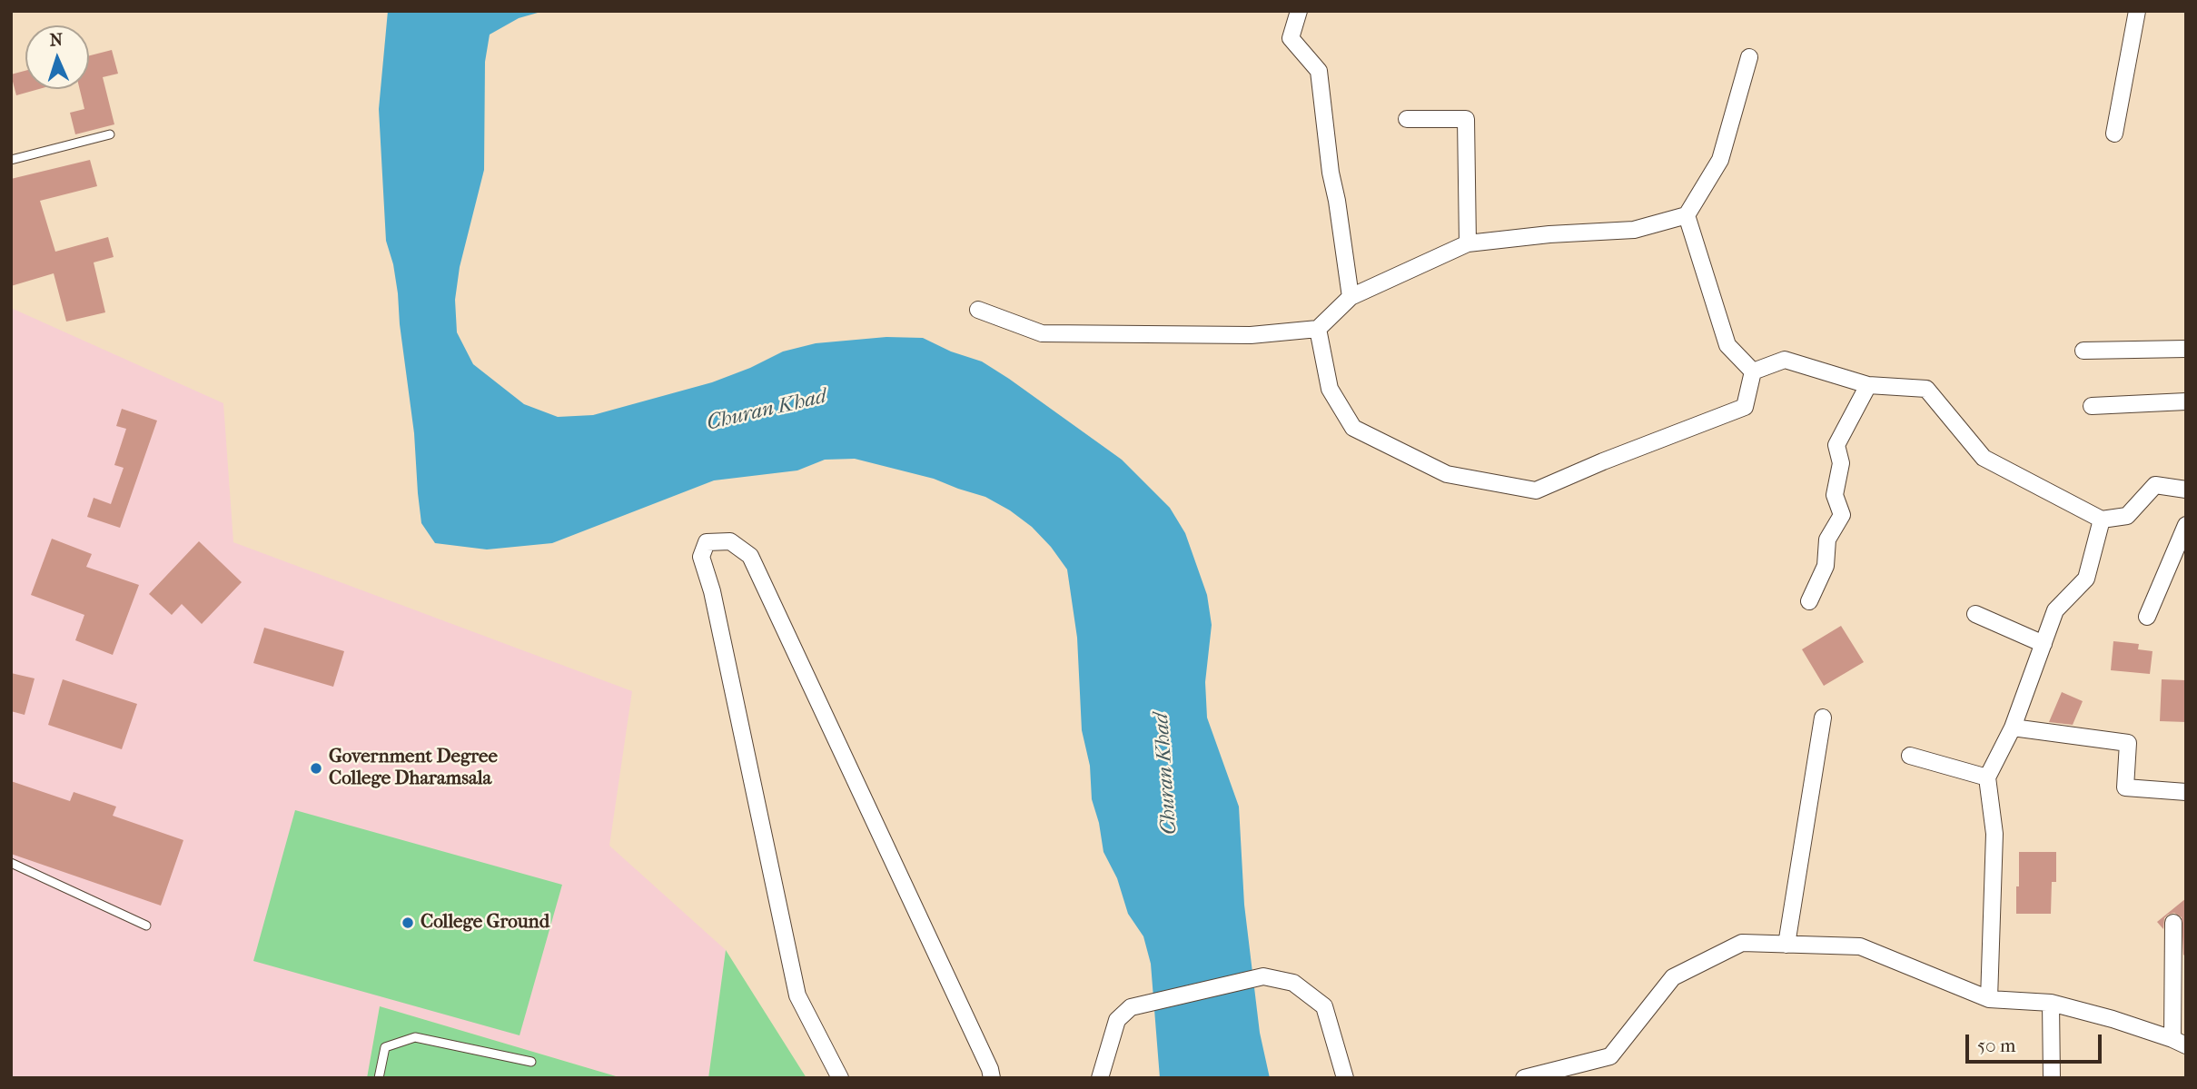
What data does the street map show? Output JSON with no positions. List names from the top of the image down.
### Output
{
  "water": ["Churan Khad"],
  "places": ["Government Degree College Dharamsala", "College Ground"],
  "scale_bar": "50 m",
  "north": "top"
}
